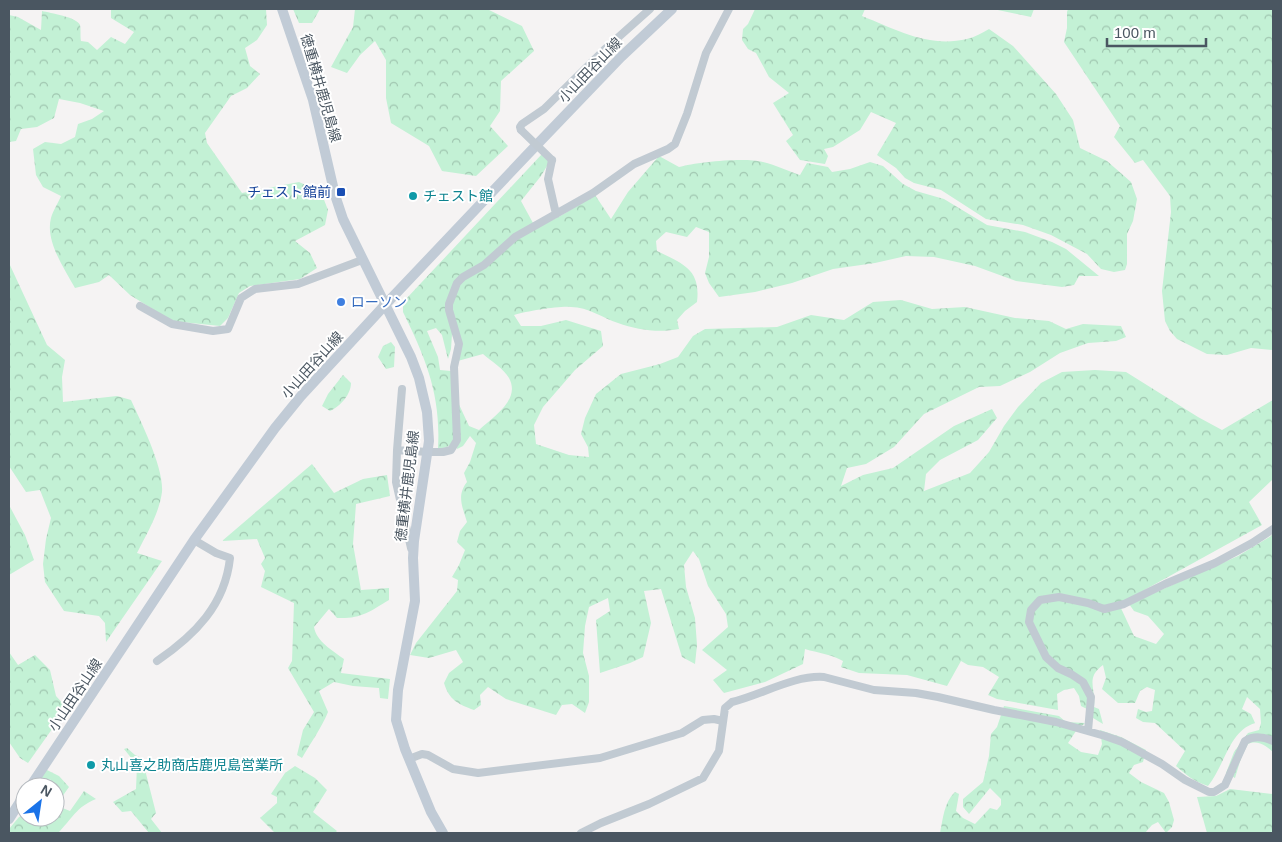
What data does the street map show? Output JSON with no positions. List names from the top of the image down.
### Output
{
  "streets": {
    "main road": ["小山田谷山線", "徳重横井鹿児島線"]
  },
  "crossings": [
    ["小山田谷山線", "徳重横井鹿児島線"]
  ],
  "places": {
    "transit": ["チェスト館前"],
    "other": ["チェスト館", "ローソン", "丸山喜之助商店鹿児島営業所"]
  },
  "scale_bar": "100 m",
  "north": "top right"
}
